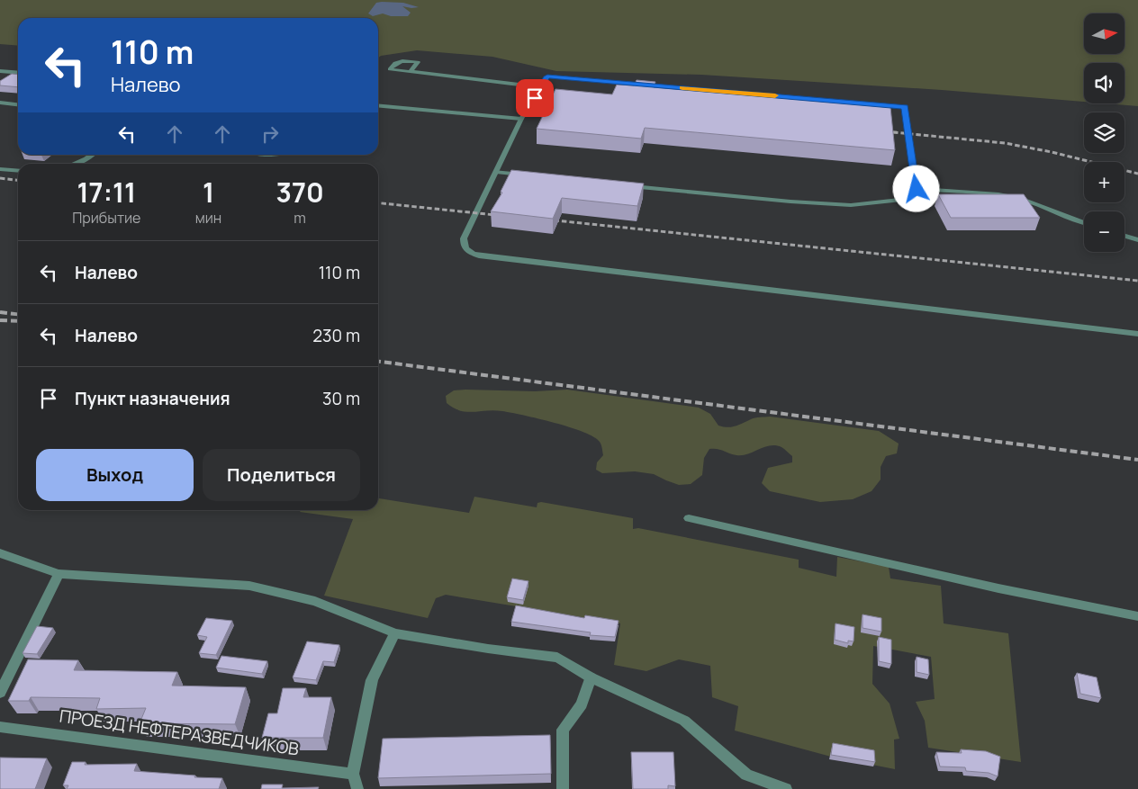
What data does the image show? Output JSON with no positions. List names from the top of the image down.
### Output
{
  "streets": {
    "street": ["ПРОЕЗД НЕФТЕРАЗВЕДЧИКОВ"]
  },
  "north": "right",
  "page": {
    "map_buttons": ["+", "−"],
    "turn": ["110 m", "Налево"],
    "eta": [
      "17:11",
      "Прибытие",
      "1",
      "мин",
      "370",
      "m"
    ],
    "list": [
      {
        "name": "Налево",
        "value": "110 m"
      },
      {
        "name": "Налево",
        "value": "230 m"
      },
      {
        "name": "Пункт назначения",
        "value": "30 m"
      }
    ],
    "buttons": ["Выход", "Поделиться"]
  }
}
